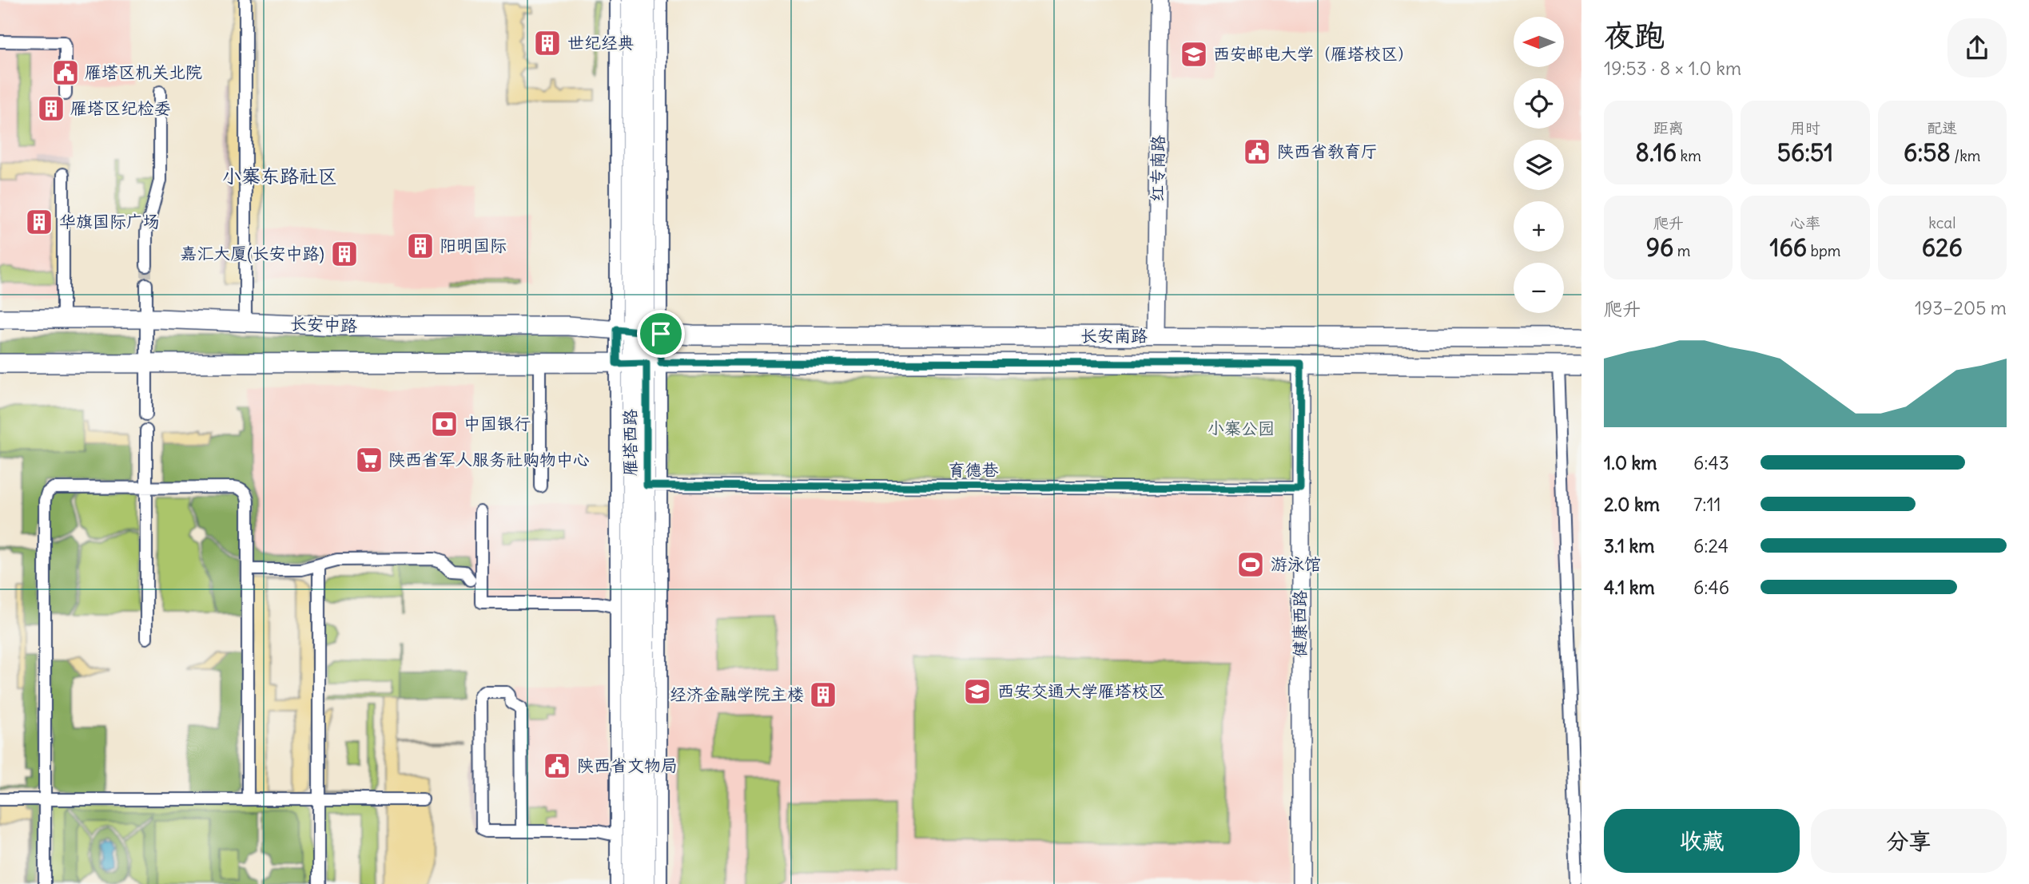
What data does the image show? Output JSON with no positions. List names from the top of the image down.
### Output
{
  "streets": {
    "main road": [
      "红专南路",
      "长安中路",
      "长安南路",
      "雁塔西路",
      "健康西路"
    ],
    "street": ["育德巷"]
  },
  "crossings": [
    ["红专南路", "长安南路"],
    ["长安中路", "长安南路"],
    ["长安中路", "雁塔西路"],
    ["长安南路", "雁塔西路"],
    ["长安南路", "健康西路"],
    ["雁塔西路", "育德巷"],
    ["育德巷", "健康西路"]
  ],
  "districts": ["小寨东路社区"],
  "parks": ["小寨公园"],
  "places": {
    "building": [
      "世纪经典",
      "雁塔区纪检委",
      "华旗国际广场",
      "阳明国际",
      "嘉汇大厦(长安中路)",
      "经济金融学院主楼"
    ],
    "school or university": ["西安邮电大学（雁塔校区）", "西安交通大学雁塔校区"],
    "public building": ["雁塔区机关北院", "陕西省教育厅", "陕西省文物局"],
    "bank": ["中国银行"],
    "supermarket": ["陕西省军人服务社购物中心"],
    "sports": ["游泳馆"]
  },
  "north": "left",
  "page": {
    "heading": ["夜跑", "19:53 · 8 × 1.0 km"],
    "map_buttons": ["+", "−"],
    "stats": [
      ["距离", "8.16 km"],
      ["用时", "56:51"],
      ["配速", "6:58 /km"],
      ["爬升", "96 m"],
      ["心率", "166 bpm"],
      ["kcal", "626"]
    ],
    "chart": ["爬升", "193–205 m"],
    "list": [
      {
        "name": "1.0 km",
        "note": "6:43"
      },
      {
        "name": "2.0 km",
        "note": "7:11"
      },
      {
        "name": "3.1 km",
        "note": "6:24"
      },
      {
        "name": "4.1 km",
        "note": "6:46"
      }
    ],
    "buttons": ["收藏", "分享"]
  }
}
